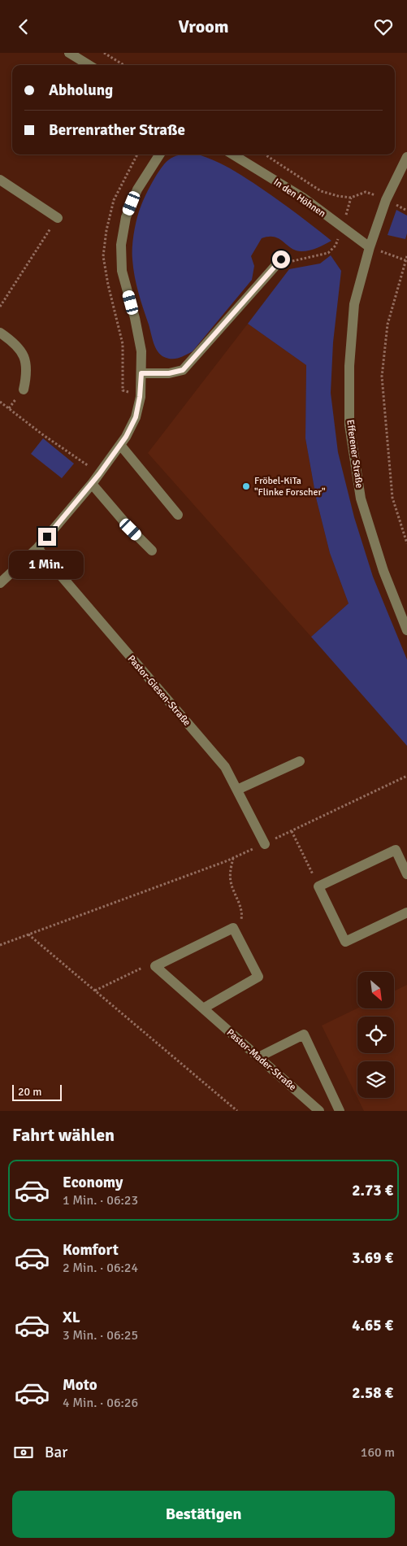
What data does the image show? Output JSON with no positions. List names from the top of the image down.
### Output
{
  "streets": {
    "street": [
      "In den Höhnen",
      "Efferener Straße",
      "Pastor-Giesen-Straße",
      "Pastor-Mader-Straße"
    ]
  },
  "crossings": [
    ["In den Höhnen", "Efferener Straße"]
  ],
  "places": ["Fröbel-KiTa \"Flinke Forscher\""],
  "scale_bar": "20 m",
  "north": "bottom right",
  "page": {
    "header": "Vroom",
    "banner": ["Abholung", "Berrenrather Straße"],
    "bubble": "1 Min.",
    "scale": "20 m",
    "heading": "Fahrt wählen",
    "list": [
      {
        "name": "Economy",
        "note": "1 Min. · 06:23",
        "value": "2.73 €"
      },
      {
        "name": "Komfort",
        "note": "2 Min. · 06:24",
        "value": "3.69 €"
      },
      {
        "name": "XL",
        "note": "3 Min. · 06:25",
        "value": "4.65 €"
      },
      {
        "name": "Moto",
        "note": "4 Min. · 06:26",
        "value": "2.58 €"
      }
    ],
    "pay": ["Bar", "160 m"],
    "buttons": "Bestätigen"
  }
}
